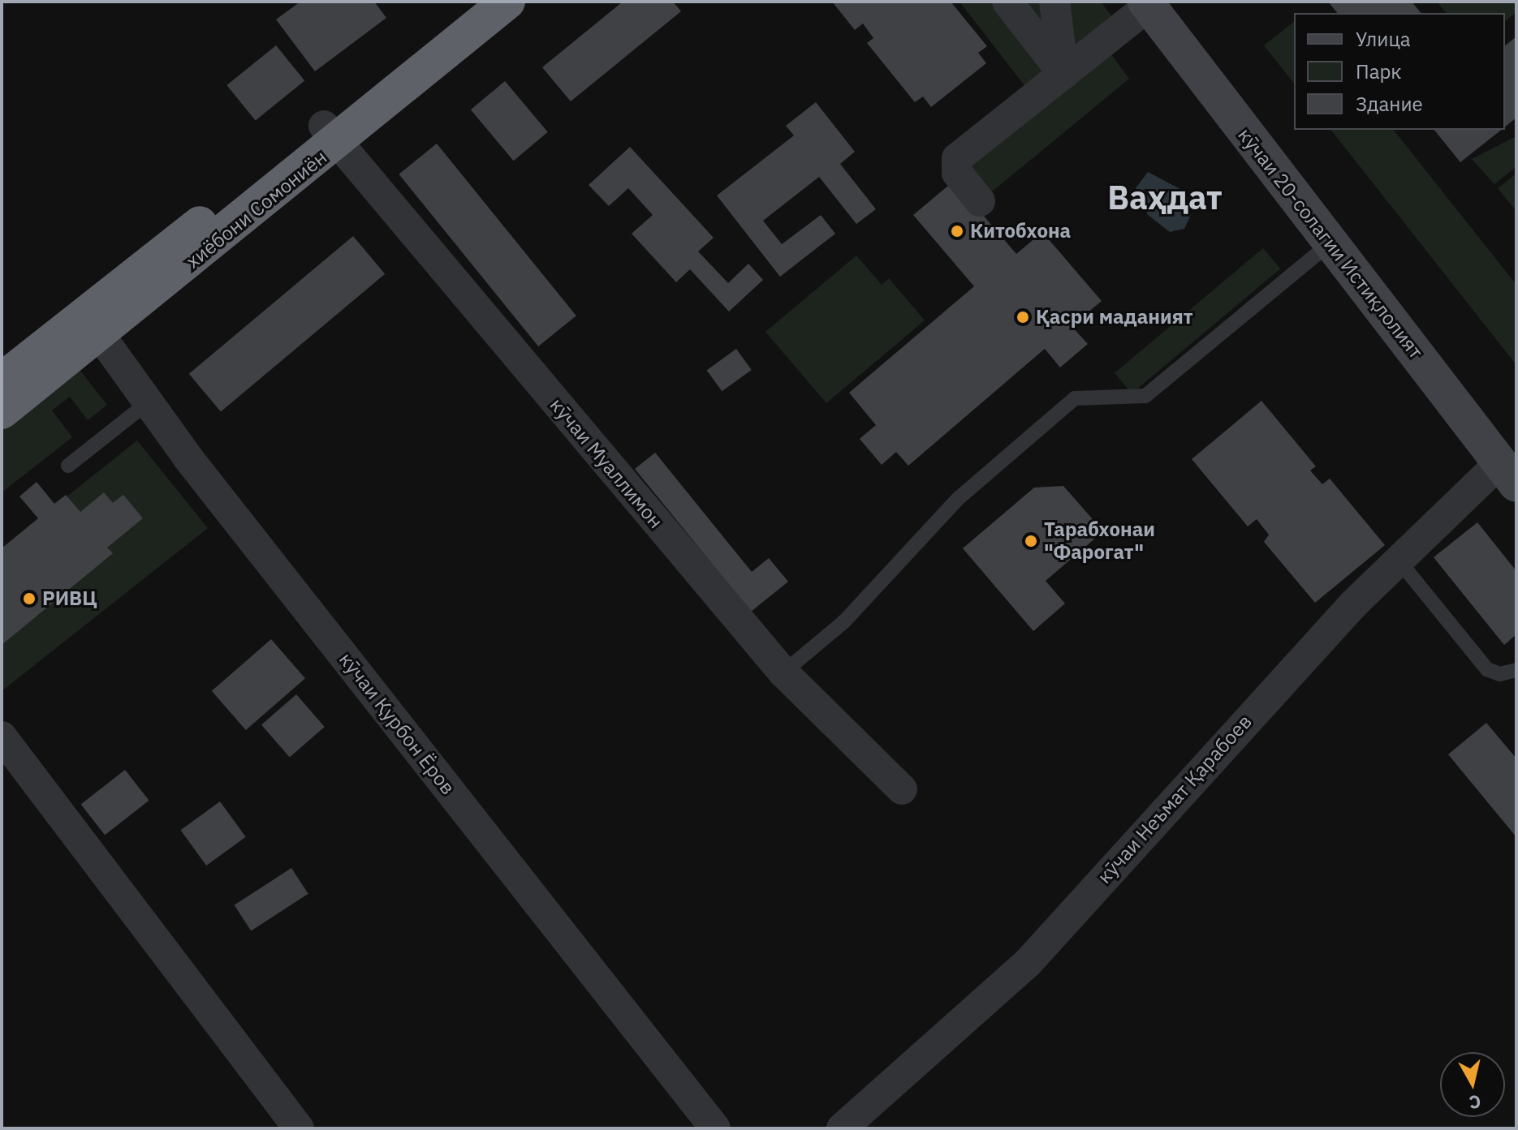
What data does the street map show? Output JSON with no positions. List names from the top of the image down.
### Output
{
  "streets": {
    "highway": ["хиёбони Сомониён"],
    "street": [
      "кӯчаи 20-солагии Истиқлолият",
      "кӯчаи Муаллимон",
      "кӯчаи Қурбон Ёров",
      "кӯчаи Неъмат Қарабоев"
    ]
  },
  "crossings": [
    ["хиёбони Сомониён", "кӯчаи Муаллимон"],
    ["хиёбони Сомониён", "кӯчаи Қурбон Ёров"],
    ["кӯчаи 20-солагии Истиқлолият", "кӯчаи Неъмат Қарабоев"]
  ],
  "districts": ["Ваҳдат"],
  "places": [
    "Китобхона",
    "Қасри маданият",
    "Тарабхонаи \"Фарогат\"",
    "РИВЦ"
  ],
  "legend": ["Улица", "Парк", "Здание"],
  "north": "bottom"
}
